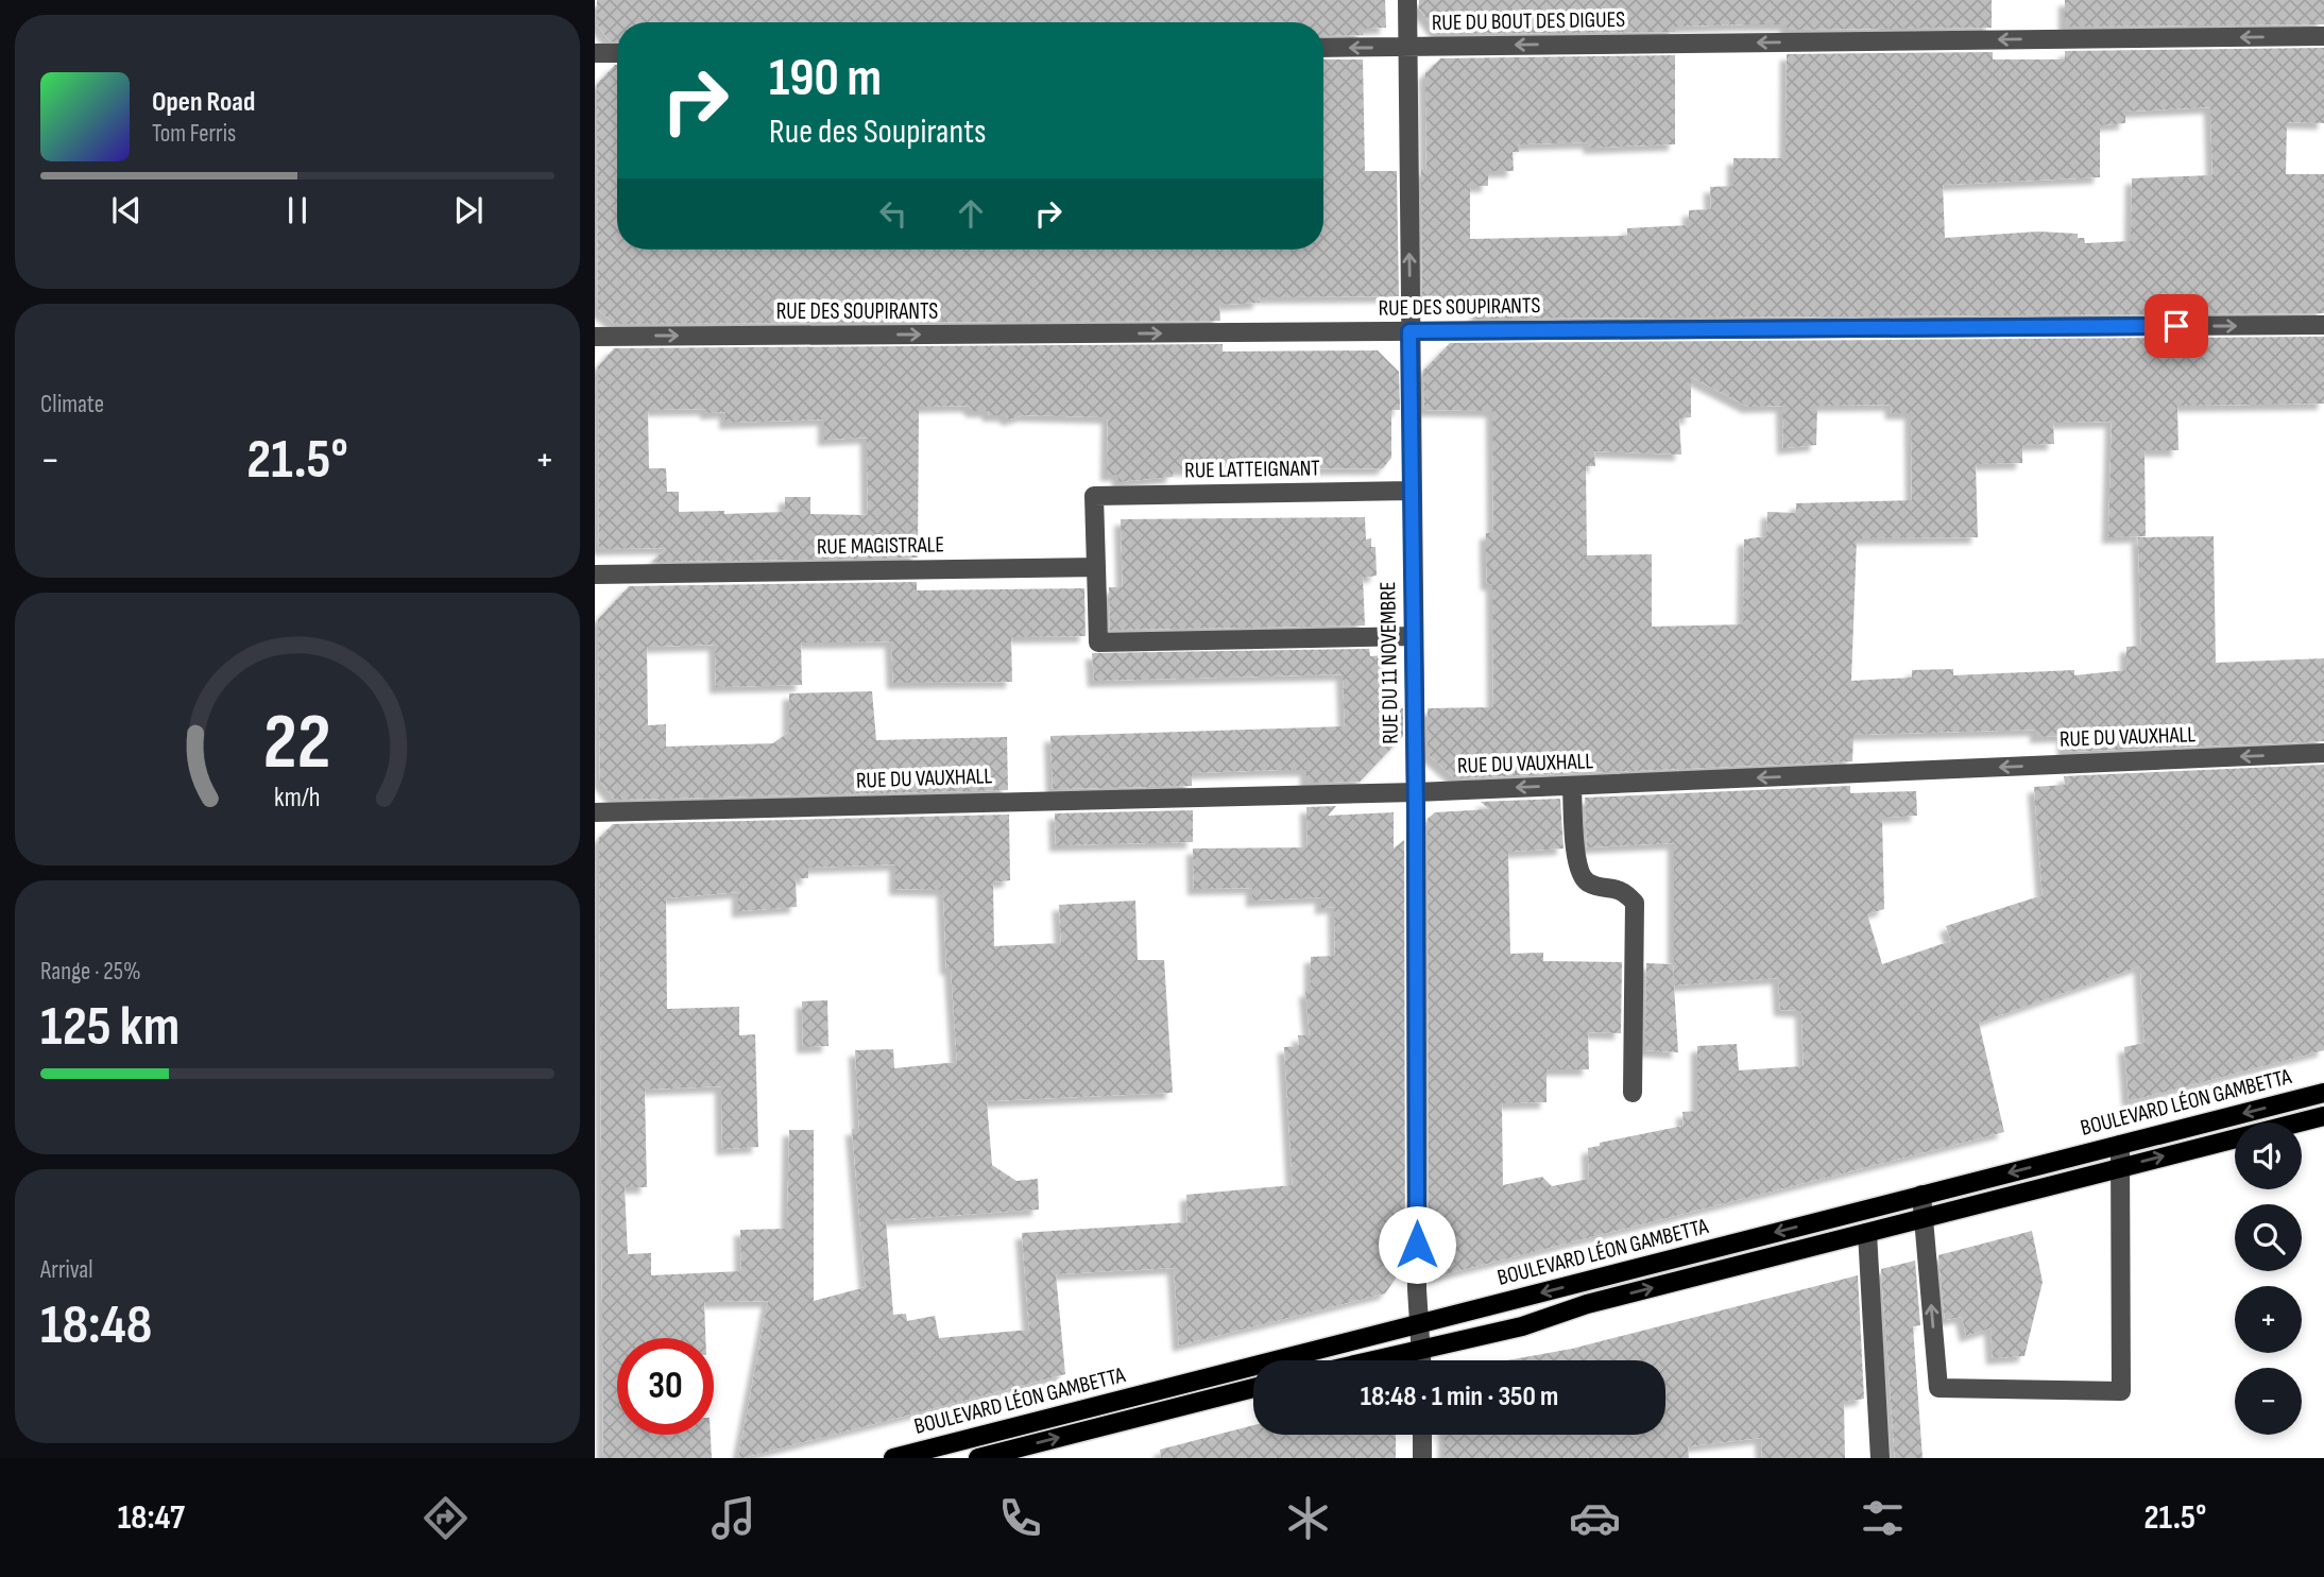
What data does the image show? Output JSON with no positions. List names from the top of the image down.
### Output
{
  "streets": {
    "main road": ["BOULEVARD LÉON GAMBETTA"],
    "street": [
      "RUE DU BOUT DES DIGUES",
      "RUE DES SOUPIRANTS",
      "RUE LATTEIGNANT",
      "RUE MAGISTRALE",
      "RUE DU 11 NOVEMBRE",
      "RUE DU VAUXHALL"
    ]
  },
  "crossings": [
    ["RUE DU BOUT DES DIGUES", "RUE DU 11 NOVEMBRE"],
    ["RUE DES SOUPIRANTS", "RUE DU 11 NOVEMBRE"],
    ["RUE LATTEIGNANT", "RUE MAGISTRALE"],
    ["RUE LATTEIGNANT", "RUE DU 11 NOVEMBRE"],
    ["RUE DU 11 NOVEMBRE", "RUE DU VAUXHALL"],
    ["RUE DU 11 NOVEMBRE", "BOULEVARD LÉON GAMBETTA"]
  ],
  "one_way": ["RUE DU BOUT DES DIGUES", "RUE DES SOUPIRANTS", "RUE DU VAUXHALL"],
  "page": {
    "turn": ["190 m", "Rue des Soupirants"],
    "song": ["Open Road", "Tom Ferris"],
    "tile": [
      "Climate",
      ["Range · 25%", "125 km"],
      ["Arrival", "18:48"]
    ],
    "heat": ["−", "21.5°", "+"],
    "map_buttons": ["+", "−"],
    "limit": "30",
    "trip": "18:48 · 1 min · 350 m",
    "tabs": ["18:47", "21.5°"],
    "gauge": ["22", "km/h"]
  }
}
